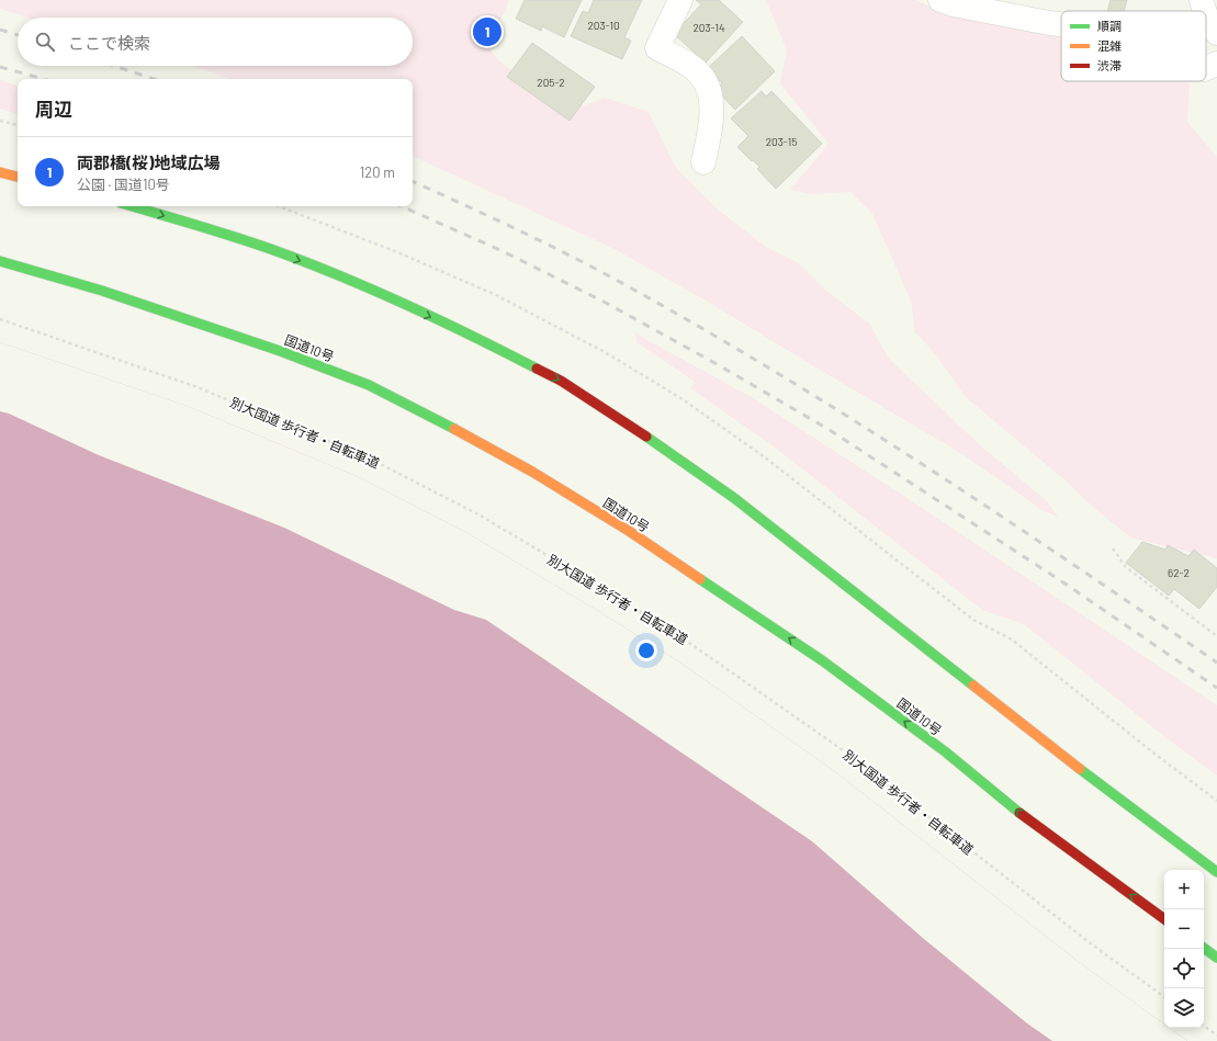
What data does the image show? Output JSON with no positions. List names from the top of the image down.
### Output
{
  "streets": {
    "highway": ["国道10号"],
    "path": ["別大国道 歩行者・自転車道"]
  },
  "house_numbers": [
    "203-10",
    "203-14",
    "205-2",
    "203-15",
    "62-2"
  ],
  "legend": ["順調", "混雑", "渋滞"],
  "page": {
    "pins": "1",
    "search": "ここで検索",
    "heading": "周辺",
    "list": [
      {
        "mark": "1",
        "name": "両郡橋(桜)地域広場",
        "note": "公園 · 国道10号",
        "value": "120 m"
      }
    ],
    "map_buttons": ["+", "−"]
  }
}
